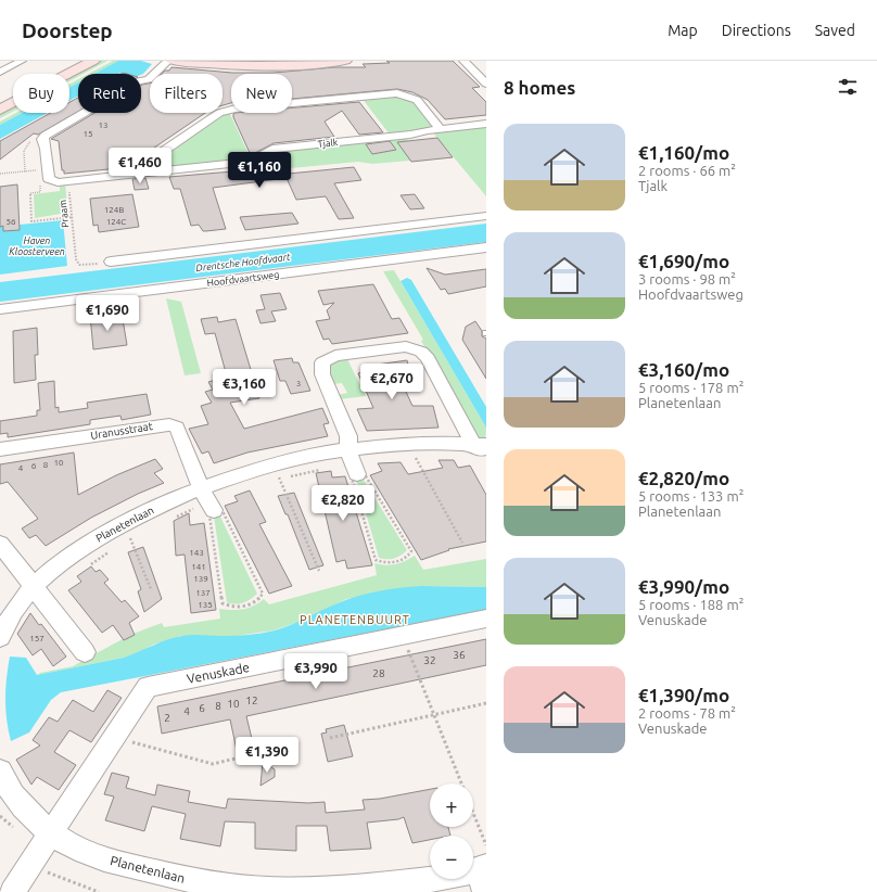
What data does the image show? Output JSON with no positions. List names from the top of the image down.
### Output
{
  "streets": {
    "street": [
      "Tjalk",
      "Hoofdvaartsweg",
      "Uranusstraat",
      "Planetenlaan",
      "Venuskade"
    ],
    "path": ["Praam"]
  },
  "crossings": [
    ["Tjalk", "Praam"],
    ["Uranusstraat", "Planetenlaan"],
    ["Planetenlaan", "Venuskade"]
  ],
  "districts": ["PLANETENBUURT"],
  "water": ["Haven Kloosterveen", "Drentsche Hoofdvaart"],
  "house_numbers": [
    "13",
    "15",
    "124B",
    "56",
    "124C",
    "3",
    "10",
    "8",
    "6",
    "4",
    "143",
    "141",
    "139",
    "137",
    "135",
    "157",
    "36",
    "32",
    "28",
    "12",
    "10",
    "8",
    "6",
    "4",
    "2"
  ],
  "page": {
    "header": "Doorstep",
    "nav": ["Map", "Directions", "Saved"],
    "heading": "8 homes",
    "chip": [
      "Buy",
      "Rent",
      "Filters",
      "New"
    ],
    "list": [
      {
        "name": "€1,160/mo",
        "note": "2 rooms · 66 m² · Tjalk"
      },
      {
        "name": "€1,690/mo",
        "note": "3 rooms · 98 m² · Hoofdvaartsweg"
      },
      {
        "name": "€3,160/mo",
        "note": "5 rooms · 178 m² · Planetenlaan"
      },
      {
        "name": "€2,820/mo",
        "note": "5 rooms · 133 m² · Planetenlaan"
      },
      {
        "name": "€3,990/mo",
        "note": "5 rooms · 188 m² · Venuskade"
      },
      {
        "name": "€1,390/mo",
        "note": "2 rooms · 78 m² · Venuskade"
      }
    ],
    "price": [
      "€1,460",
      "€1,160",
      "€1,690",
      "€2,670",
      "€3,160",
      "€2,820",
      "€3,990",
      "€1,390"
    ],
    "map_buttons": ["+", "−"]
  }
}
